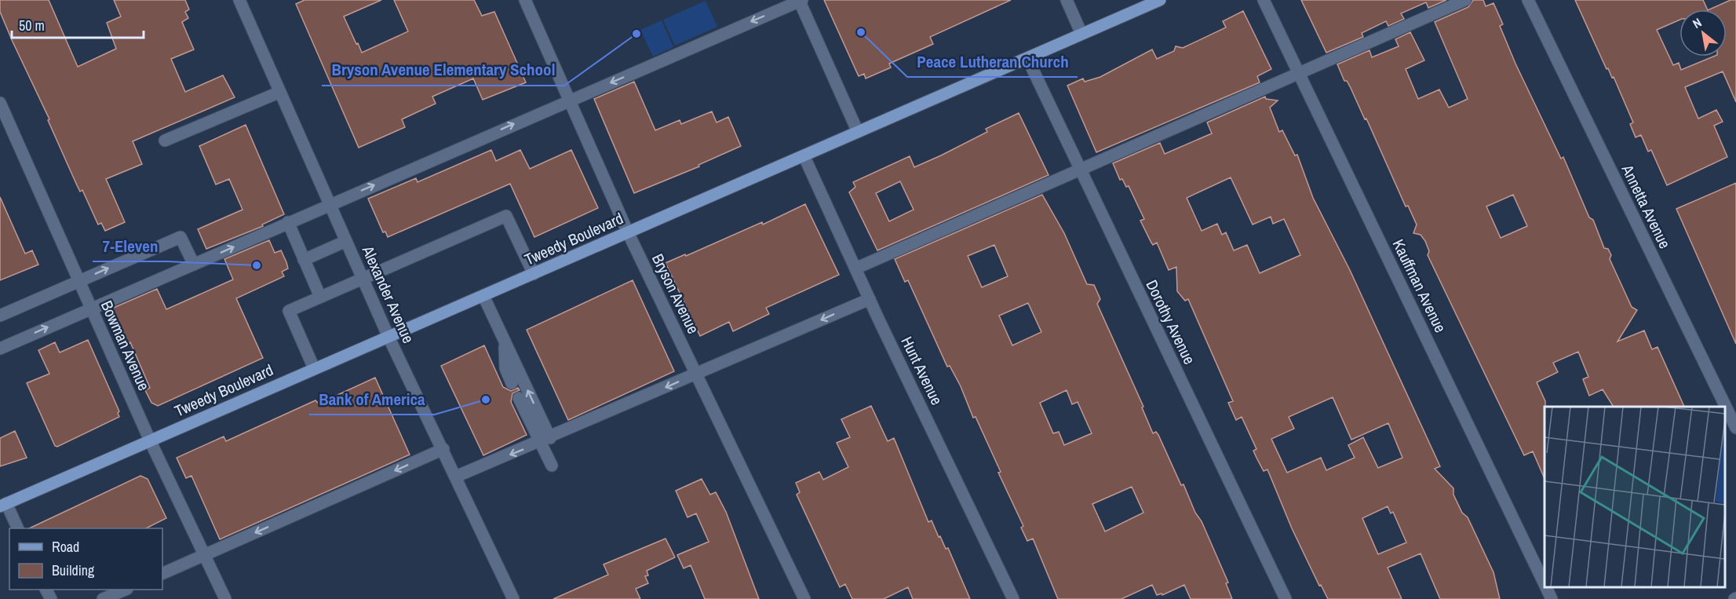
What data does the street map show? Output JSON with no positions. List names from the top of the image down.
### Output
{
  "streets": {
    "main road": ["Tweedy Boulevard"],
    "street": [
      "Annetta Avenue",
      "Kauffman Avenue",
      "Bryson Avenue",
      "Alexander Avenue",
      "Dorothy Avenue",
      "Bowman Avenue",
      "Hunt Avenue"
    ]
  },
  "crossings": [
    ["Tweedy Boulevard", "Bryson Avenue"],
    ["Tweedy Boulevard", "Alexander Avenue"],
    ["Tweedy Boulevard", "Dorothy Avenue"],
    ["Tweedy Boulevard", "Bowman Avenue"],
    ["Tweedy Boulevard", "Hunt Avenue"]
  ],
  "places": [
    "Peace Lutheran Church",
    "Bryson Avenue Elementary School",
    "7-Eleven",
    "Bank of America"
  ],
  "legend": ["Road", "Building"],
  "scale_bar": "50 m",
  "north": "top left"
}
